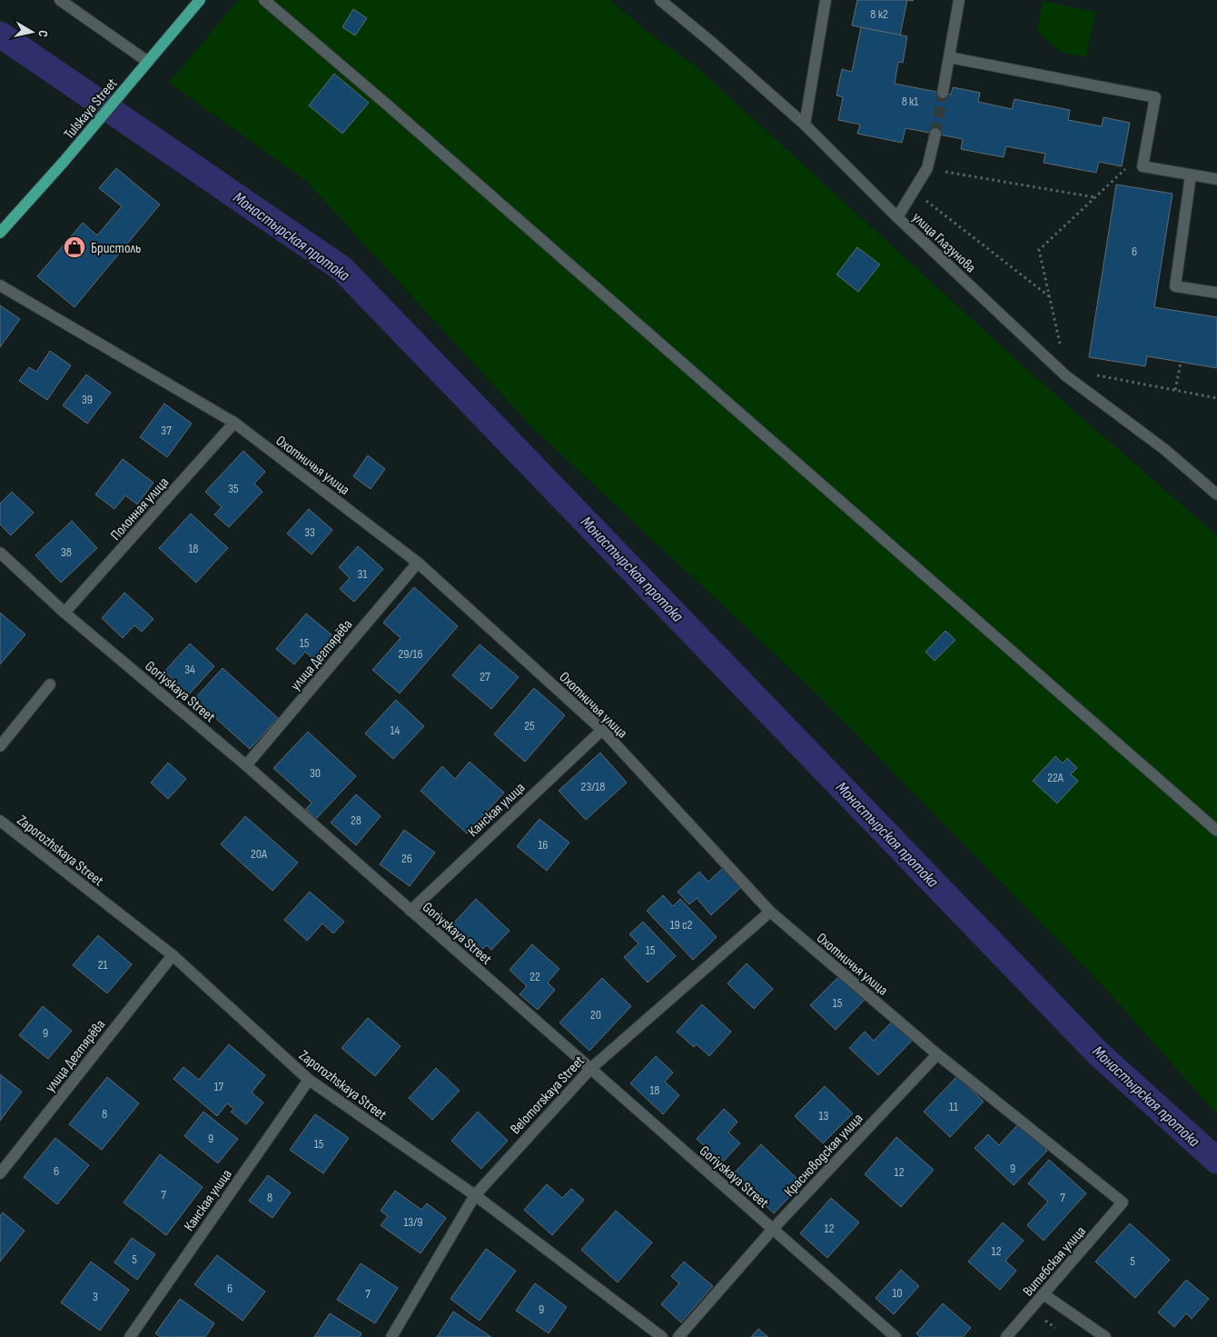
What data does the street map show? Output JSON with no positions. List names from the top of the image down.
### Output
{
  "streets": {
    "main road": ["Tulskaya Street"],
    "street": [
      "улица Глазунова",
      "Охотничья улица",
      "Полонная улица",
      "улица Дегтярёва",
      "Goriyskaya Street",
      "Канская улица",
      "Zaporozhskaya Street",
      "Belomorskaya Street",
      "Красноводская улица",
      "Витебская улица"
    ]
  },
  "crossings": [
    ["Охотничья улица", "Полонная улица"],
    ["Охотничья улица", "улица Дегтярёва"],
    ["Охотничья улица", "Канская улица"],
    ["Охотничья улица", "Belomorskaya Street"],
    ["Охотничья улица", "Красноводская улица"],
    ["Охотничья улица", "Витебская улица"],
    ["Полонная улица", "Goriyskaya Street"],
    ["улица Дегтярёва", "Goriyskaya Street"],
    ["улица Дегтярёва", "Zaporozhskaya Street"],
    ["Goriyskaya Street", "Канская улица"],
    ["Goriyskaya Street", "Belomorskaya Street"],
    ["Goriyskaya Street", "Красноводская улица"],
    ["Канская улица", "Zaporozhskaya Street"],
    ["Zaporozhskaya Street", "Belomorskaya Street"]
  ],
  "water": ["Монастырская протока"],
  "places": {
    "shop": ["Бристоль"]
  },
  "house_numbers": [
    "8 к2",
    "8 к1",
    "6",
    "39",
    "37",
    "35",
    "33",
    "18",
    "38",
    "31",
    "15",
    "29/16",
    "34",
    "27",
    "25",
    "14",
    "30",
    "22А",
    "23/18",
    "28",
    "16",
    "20А",
    "26",
    "19 с2",
    "15",
    "21",
    "22",
    "15",
    "20",
    "9",
    "17",
    "18",
    "11",
    "8",
    "13",
    "9",
    "15",
    "9",
    "6",
    "12",
    "7",
    "8",
    "7",
    "13/9",
    "12",
    "12",
    "5",
    "5",
    "6",
    "10",
    "7",
    "3",
    "9"
  ],
  "north": "right"
}
